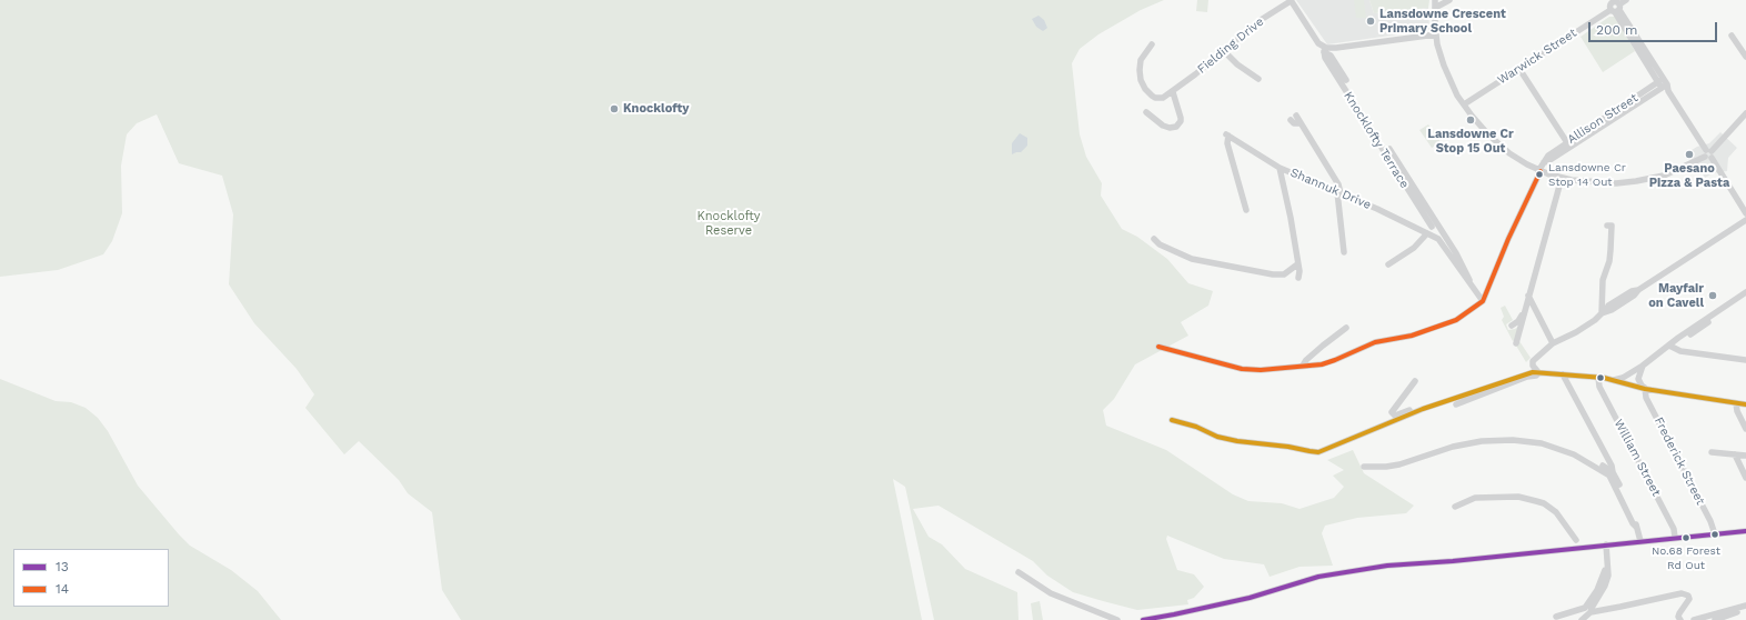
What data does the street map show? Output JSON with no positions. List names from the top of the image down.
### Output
{
  "streets": {
    "street": [
      "Fielding Drive",
      "Warwick Street",
      "Allison Street",
      "Knocklofty Terrace",
      "Shannuk Drive",
      "William Street",
      "Frederick Street"
    ]
  },
  "crossings": [
    ["Fielding Drive", "Knocklofty Terrace"],
    ["Allison Street", "Knocklofty Terrace"],
    ["Knocklofty Terrace", "Shannuk Drive"]
  ],
  "parks": ["Knocklofty Reserve"],
  "places": [
    "Lansdowne Crescent Primary School",
    "Knocklofty",
    "Lansdowne Cr Stop 15 Out",
    "Paesano Pizza & Pasta",
    "Lansdowne Cr Stop 14 Out",
    "Mayfair on Cavell",
    "No.68 Forest Rd Out"
  ],
  "lines": ["transit line 14", "transit line 13"],
  "legend": ["13", "14"],
  "scale_bar": "200 m"
}
